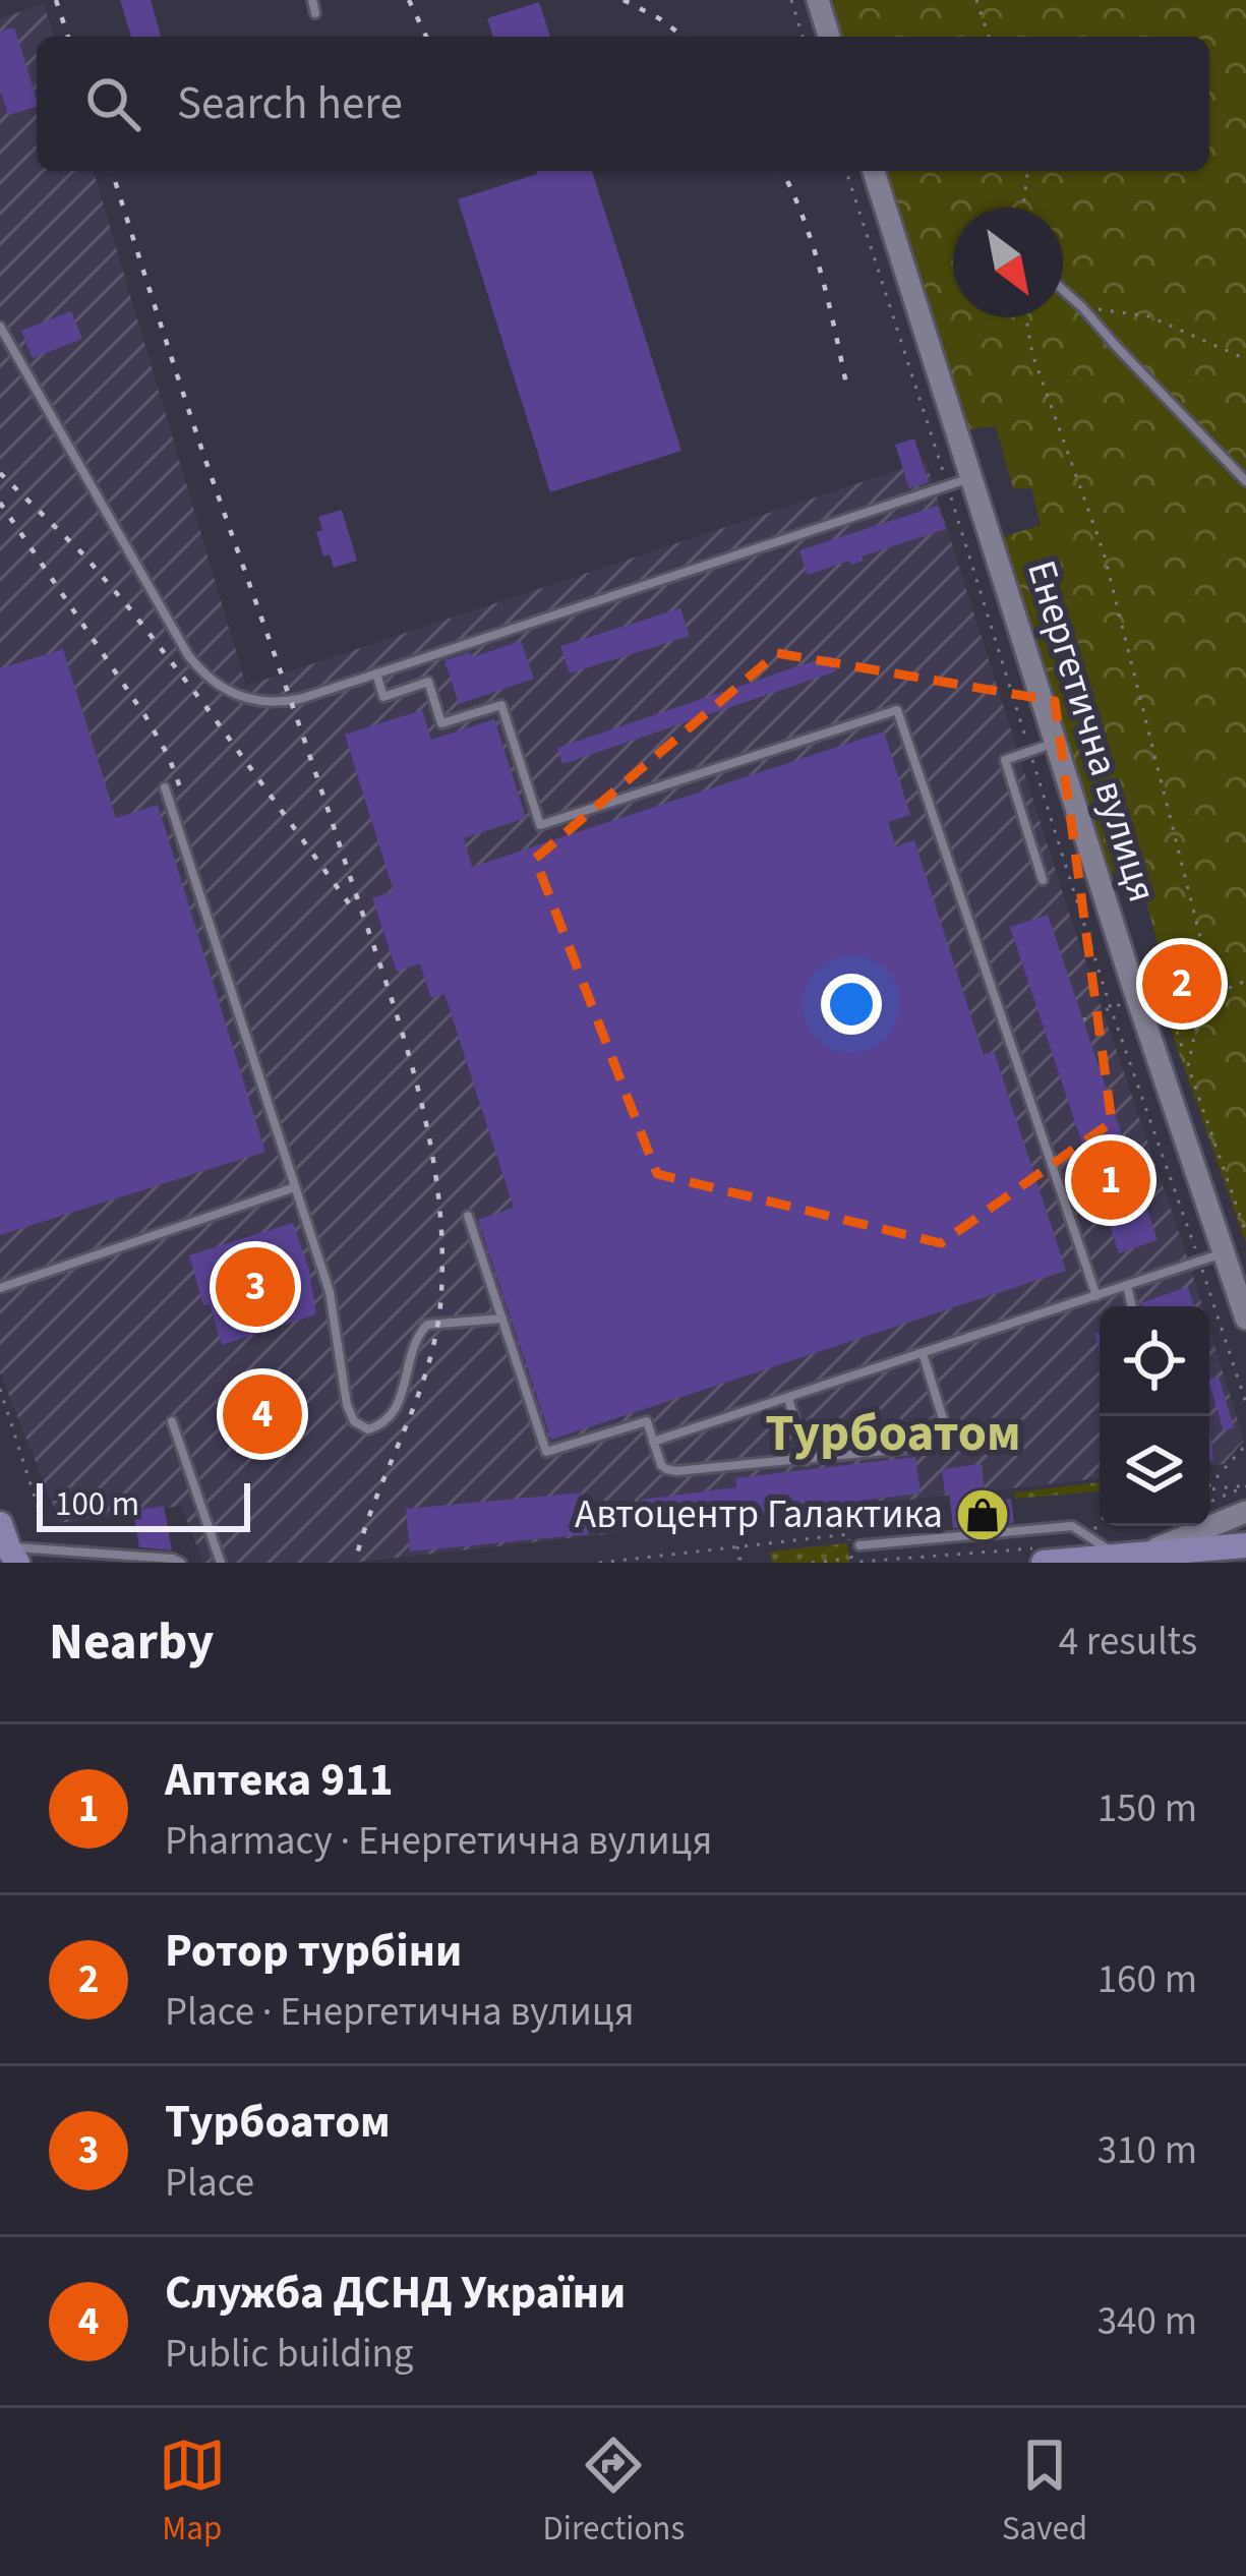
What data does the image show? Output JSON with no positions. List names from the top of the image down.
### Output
{
  "streets": {
    "street": ["Енергетична вулиця"]
  },
  "districts": ["Турбоатом"],
  "places": {
    "shop": ["Автоцентр Галактика"]
  },
  "scale_bar": "100 m",
  "north": "bottom right",
  "page": {
    "search": "Search here",
    "pins": [
      "2",
      "1",
      "3",
      "4"
    ],
    "scale": "100 m",
    "heading": ["Nearby", "4 results"],
    "list": [
      {
        "mark": "1",
        "name": "Аптека 911",
        "note": "Pharmacy · Енергетична вулиця",
        "value": "150 m"
      },
      {
        "mark": "2",
        "name": "Ротор турбіни",
        "note": "Place · Енергетична вулиця",
        "value": "160 m"
      },
      {
        "mark": "3",
        "name": "Турбоатом",
        "note": "Place",
        "value": "310 m"
      },
      {
        "mark": "4",
        "name": "Служба ДСНД України",
        "note": "Public building",
        "value": "340 m"
      }
    ],
    "nav": ["Map", "Directions", "Saved"]
  }
}
